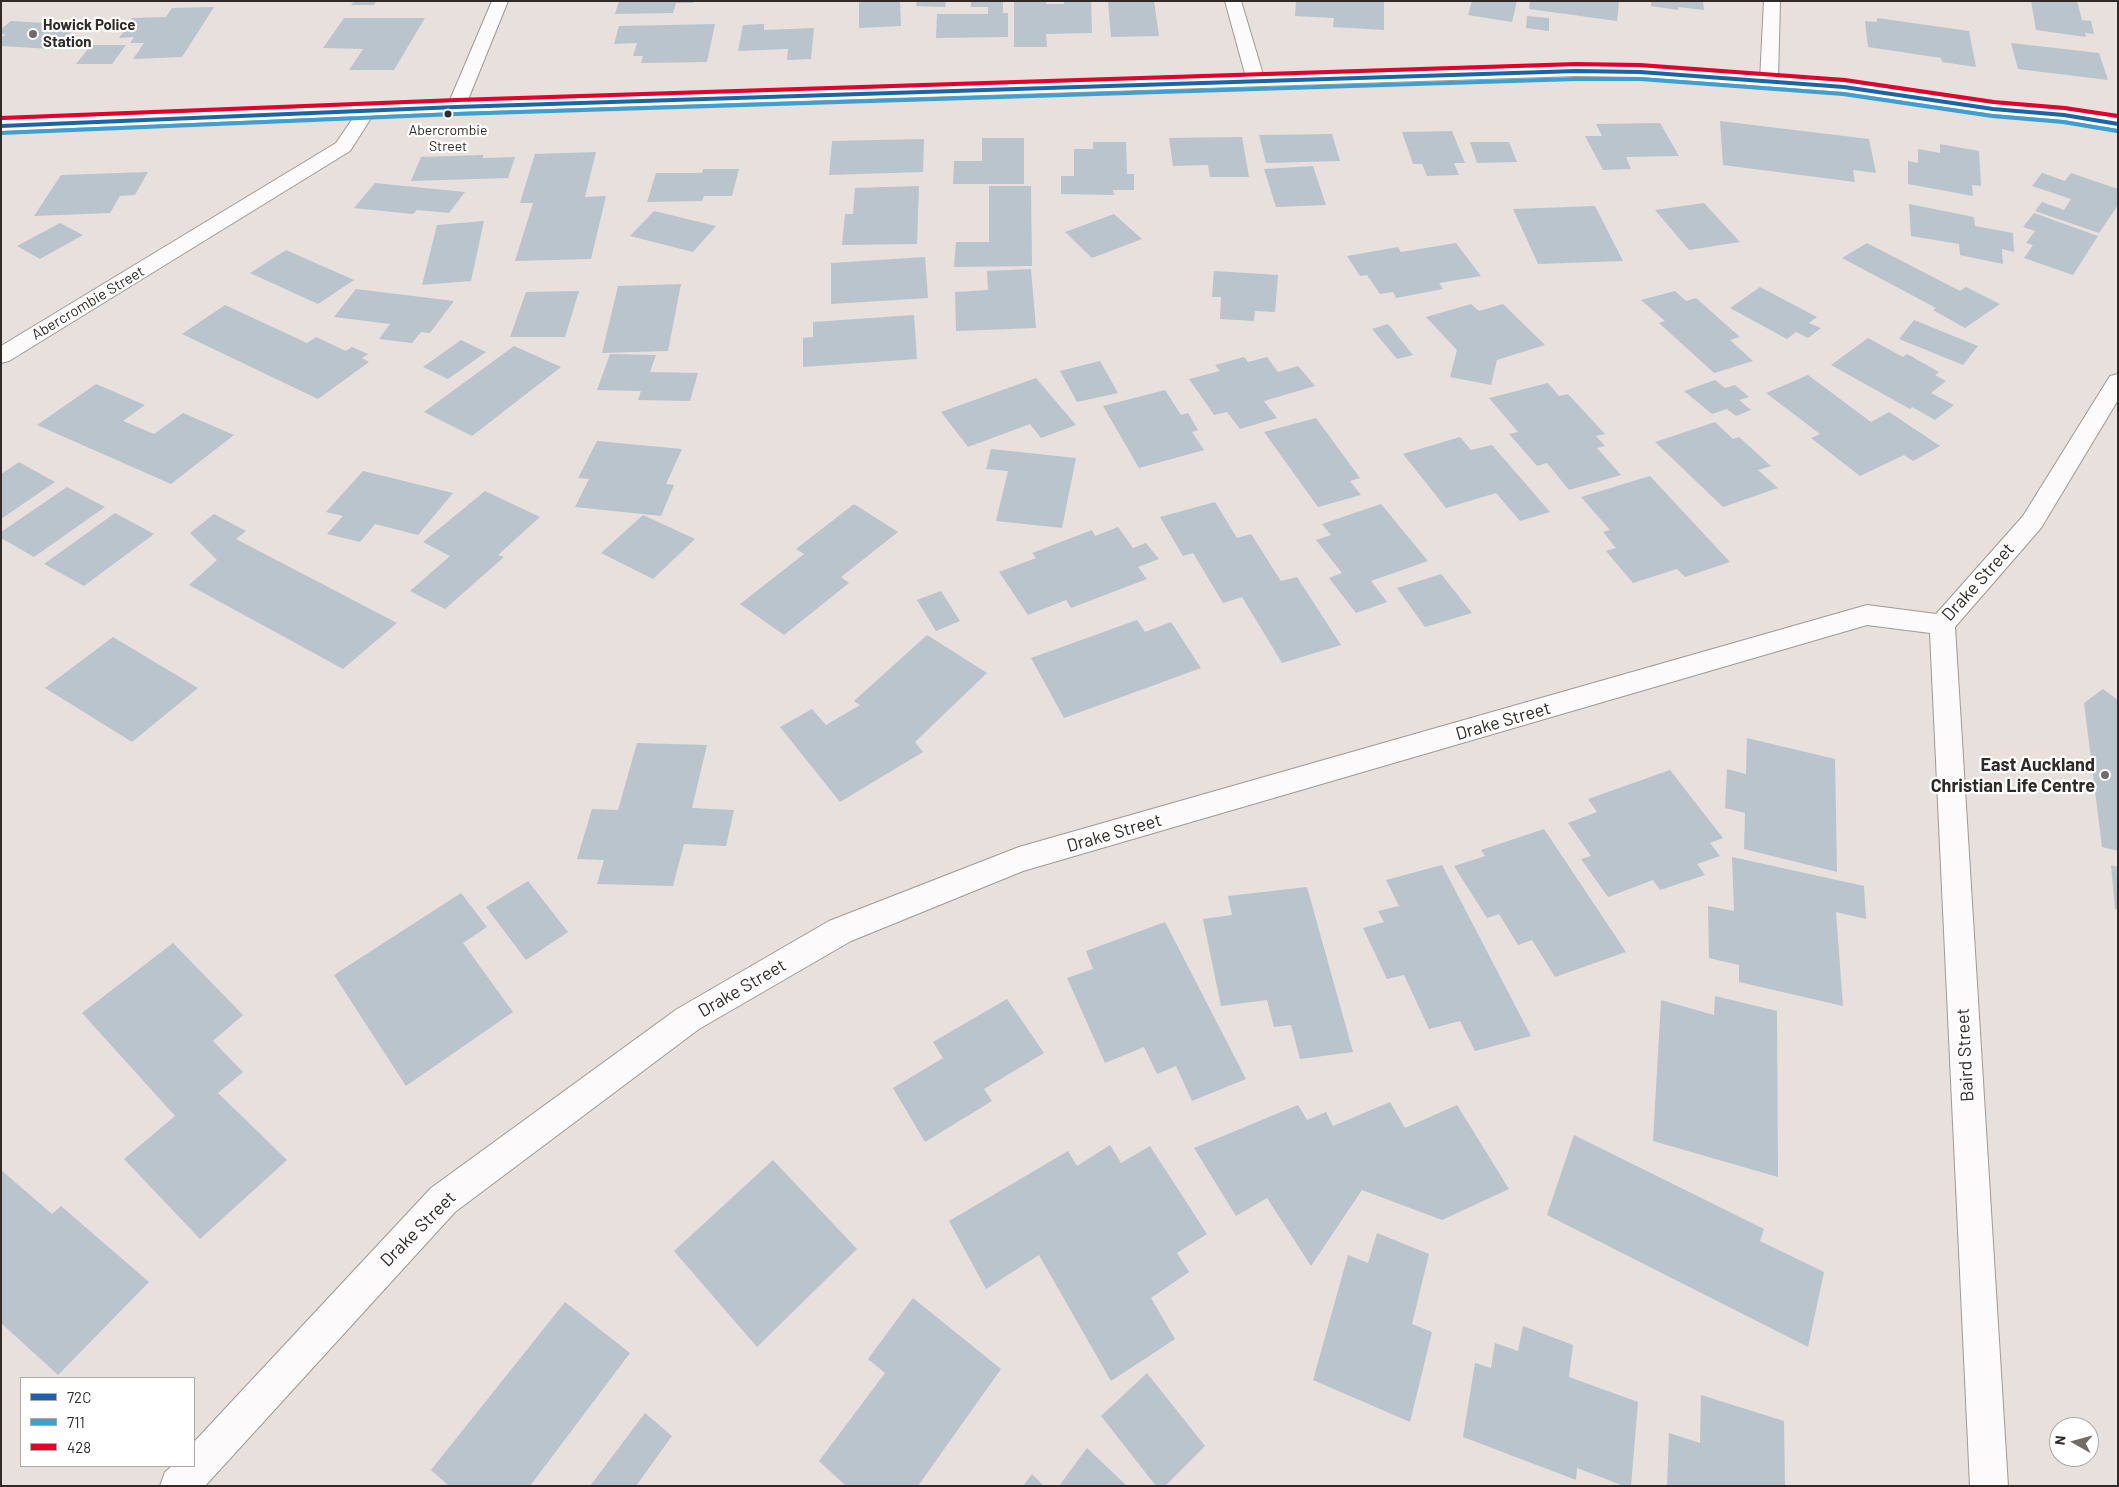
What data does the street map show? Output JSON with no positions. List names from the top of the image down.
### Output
{
  "streets": {
    "street": ["Abercrombie Street", "Drake Street", "Baird Street"]
  },
  "crossings": [
    ["Drake Street", "Baird Street"]
  ],
  "places": ["Howick Police Station", "Abercrombie Street", "East Auckland Christian Life Centre"],
  "lines": ["transit line 428", "transit line 72C", "transit line 711"],
  "legend": ["72C", "711", "428"],
  "north": "left"
}
